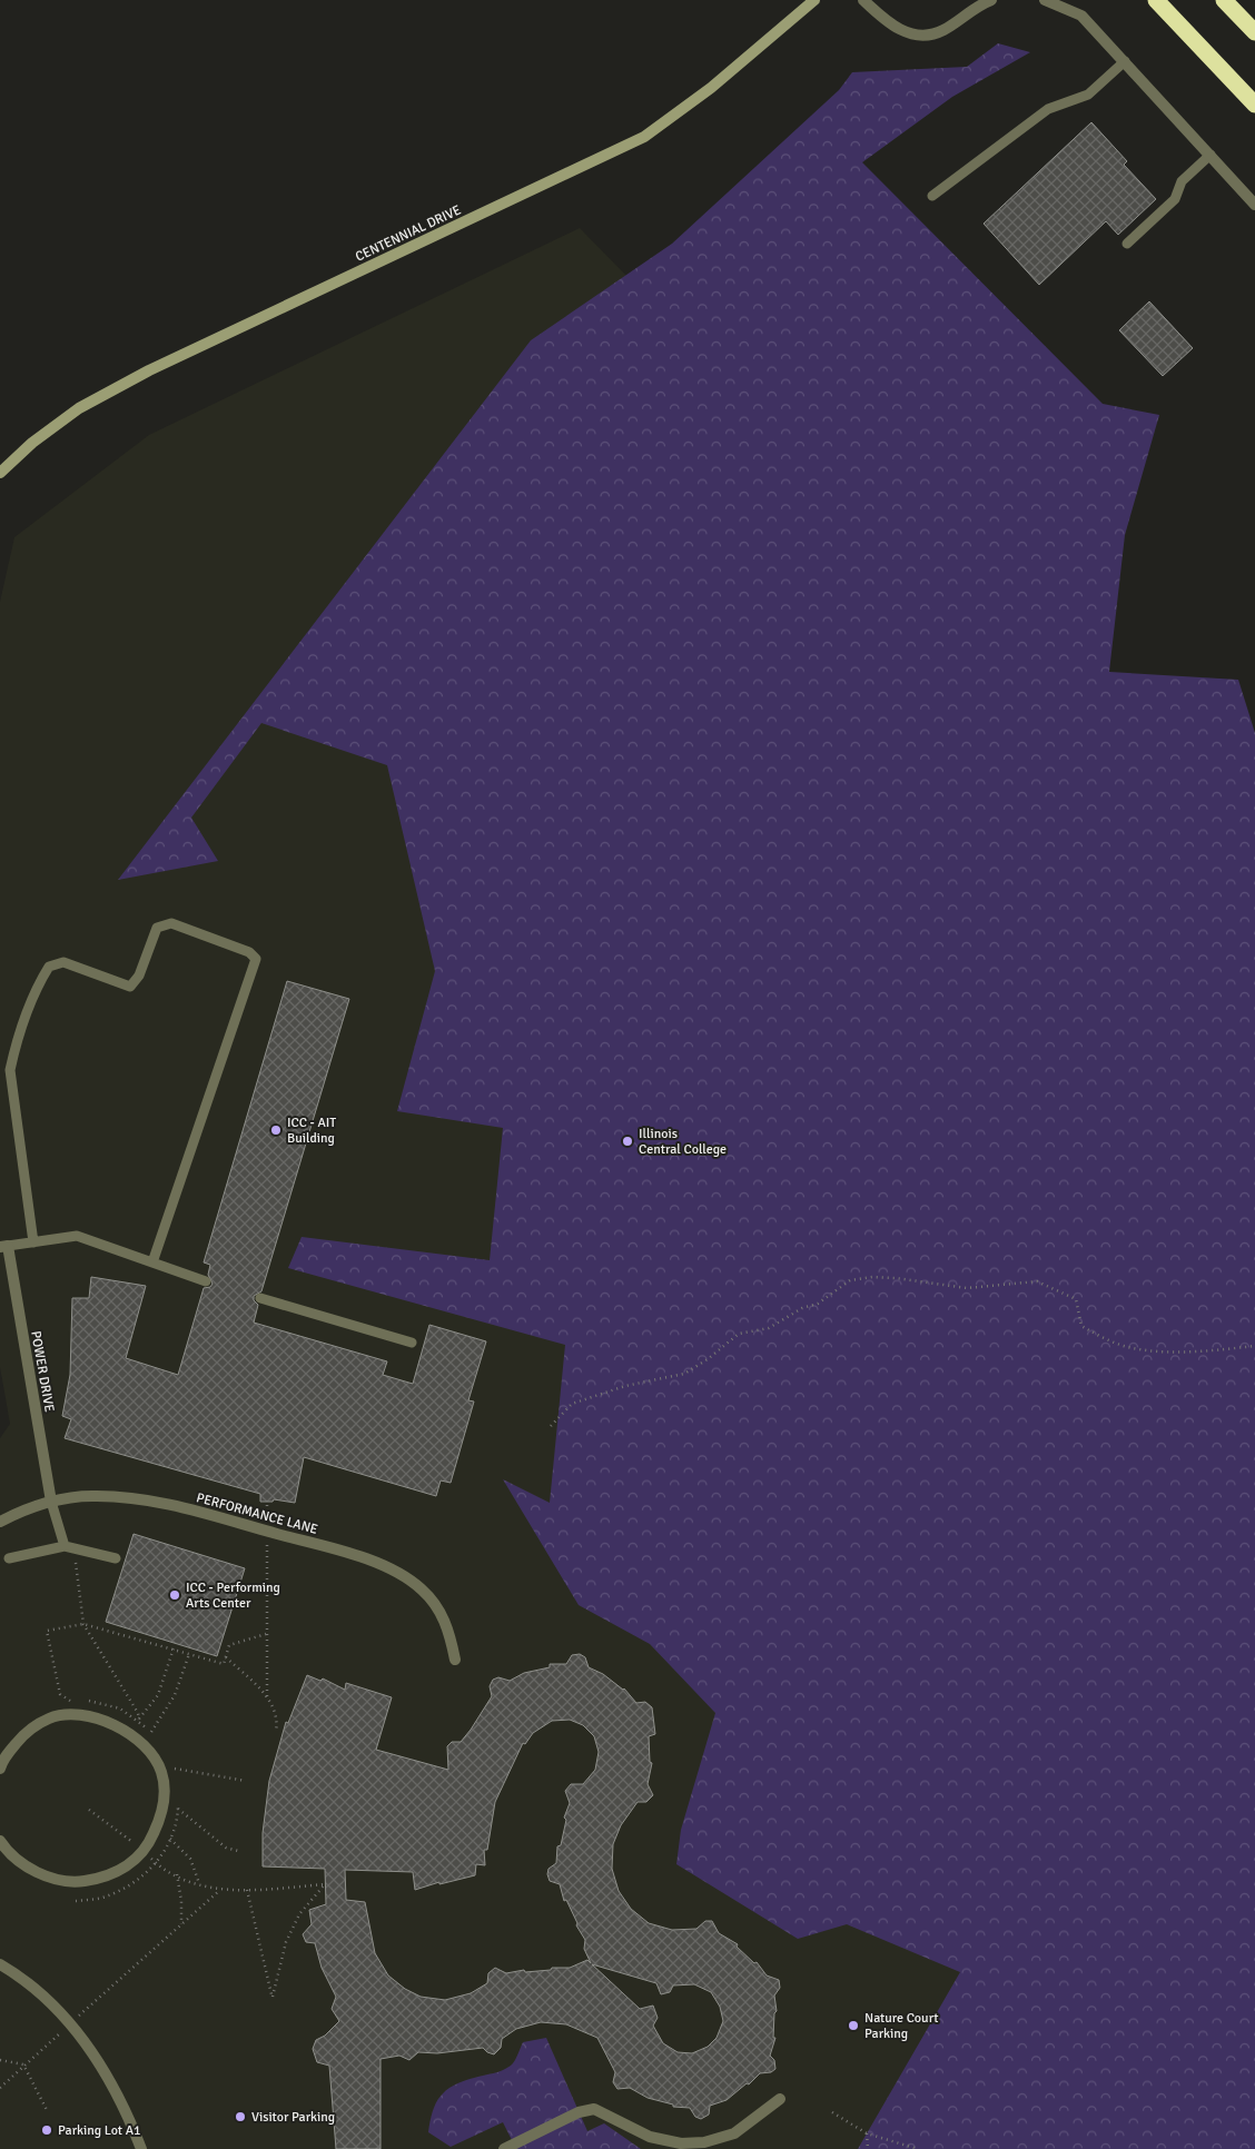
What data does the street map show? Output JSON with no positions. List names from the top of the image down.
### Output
{
  "streets": {
    "main road": ["CENTENNIAL DRIVE"],
    "street": ["POWER DRIVE", "PERFORMANCE LANE"]
  },
  "crossings": [
    ["POWER DRIVE", "PERFORMANCE LANE"]
  ],
  "places": [
    "ICC - AIT Building",
    "Illinois Central College",
    "ICC - Performing Arts Center",
    "Nature Court Parking",
    "Visitor Parking",
    "Parking Lot A1"
  ]
}
